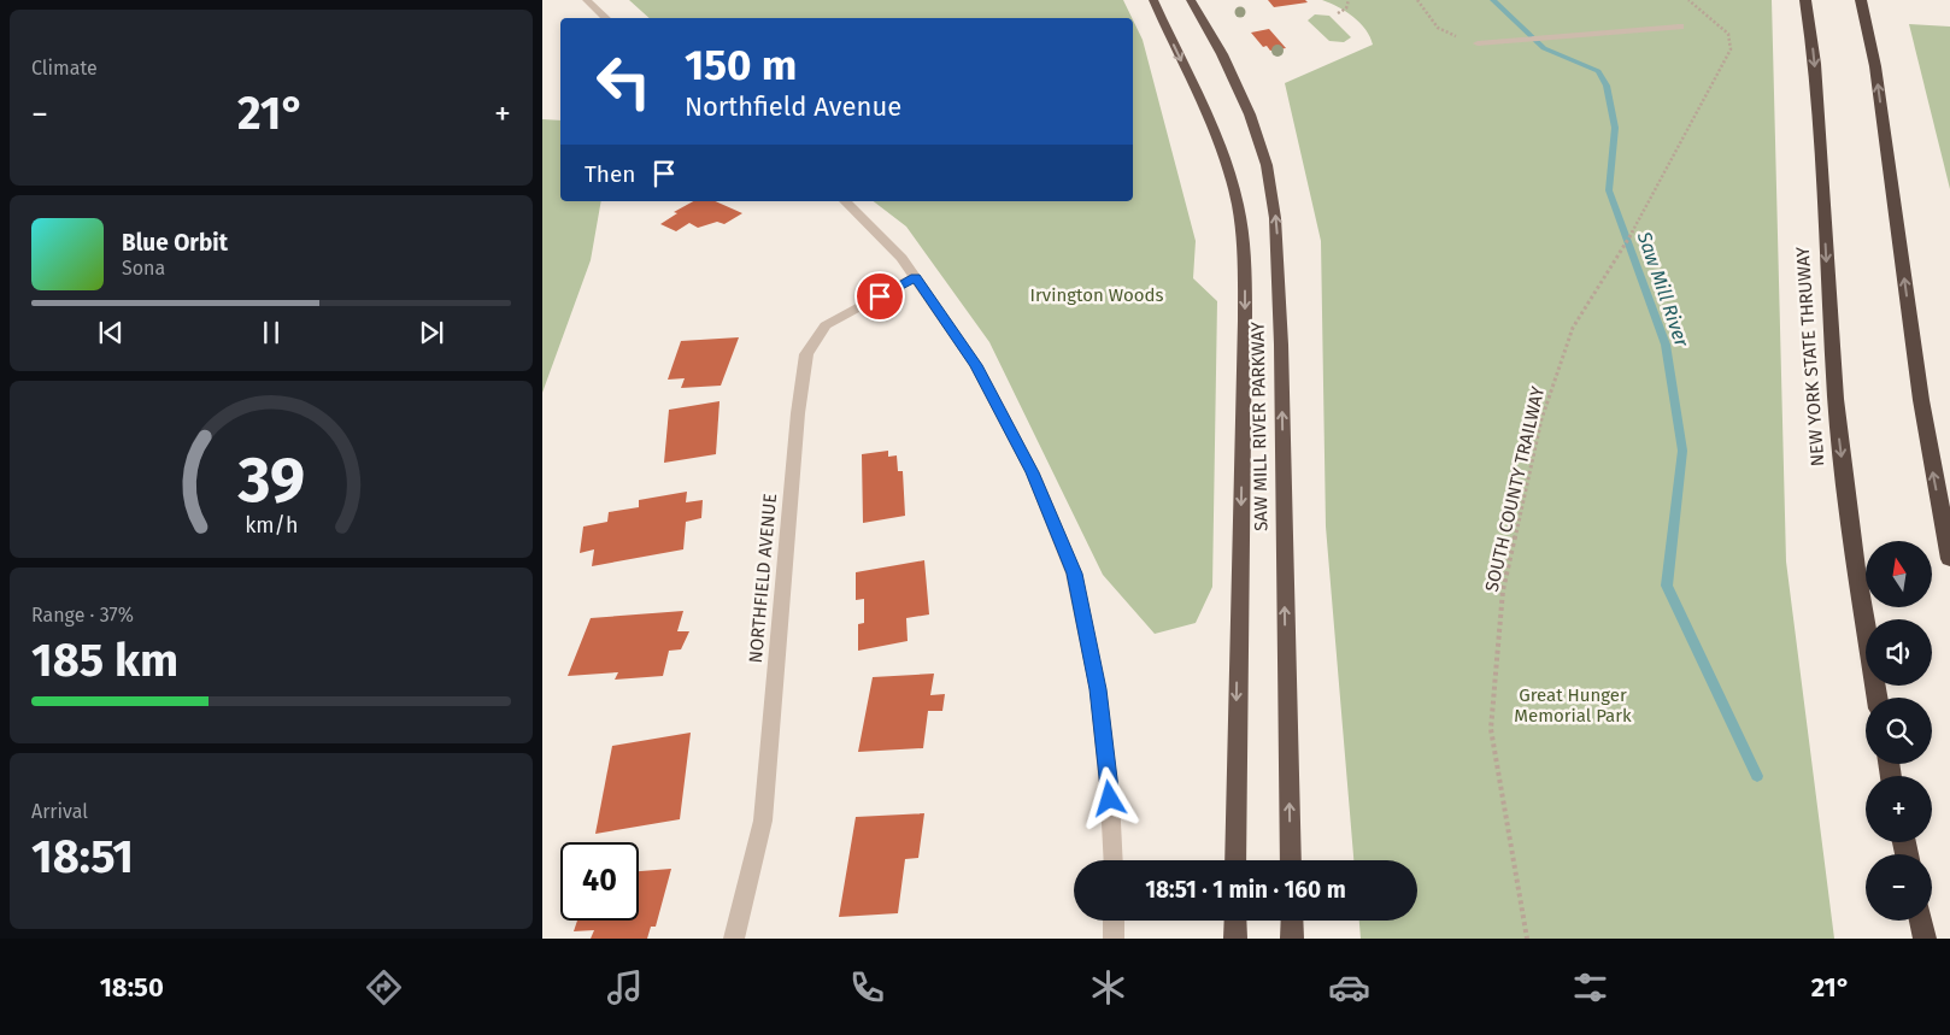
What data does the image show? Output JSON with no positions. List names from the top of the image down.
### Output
{
  "streets": {
    "highway": ["NEW YORK STATE THRUWAY", "SAW MILL RIVER PARKWAY"],
    "street": ["NORTHFIELD AVENUE"],
    "path": ["SOUTH COUNTY TRAILWAY"]
  },
  "water": ["Saw Mill River"],
  "parks": ["Irvington Woods", "Great Hunger Memorial Park"],
  "north": "top",
  "page": {
    "tile": [
      "Climate",
      ["Range · 37%", "185 km"],
      ["Arrival", "18:51"]
    ],
    "turn": ["150 m", "Northfield Avenue"],
    "heat": ["−", "21°", "+"],
    "then": "Then",
    "song": ["Blue Orbit", "Sona"],
    "map_buttons": ["+", "−"],
    "limit": "40",
    "trip": "18:51 · 1 min · 160 m",
    "tabs": ["18:50", "21°"],
    "gauge": ["39", "km/h"]
  }
}
